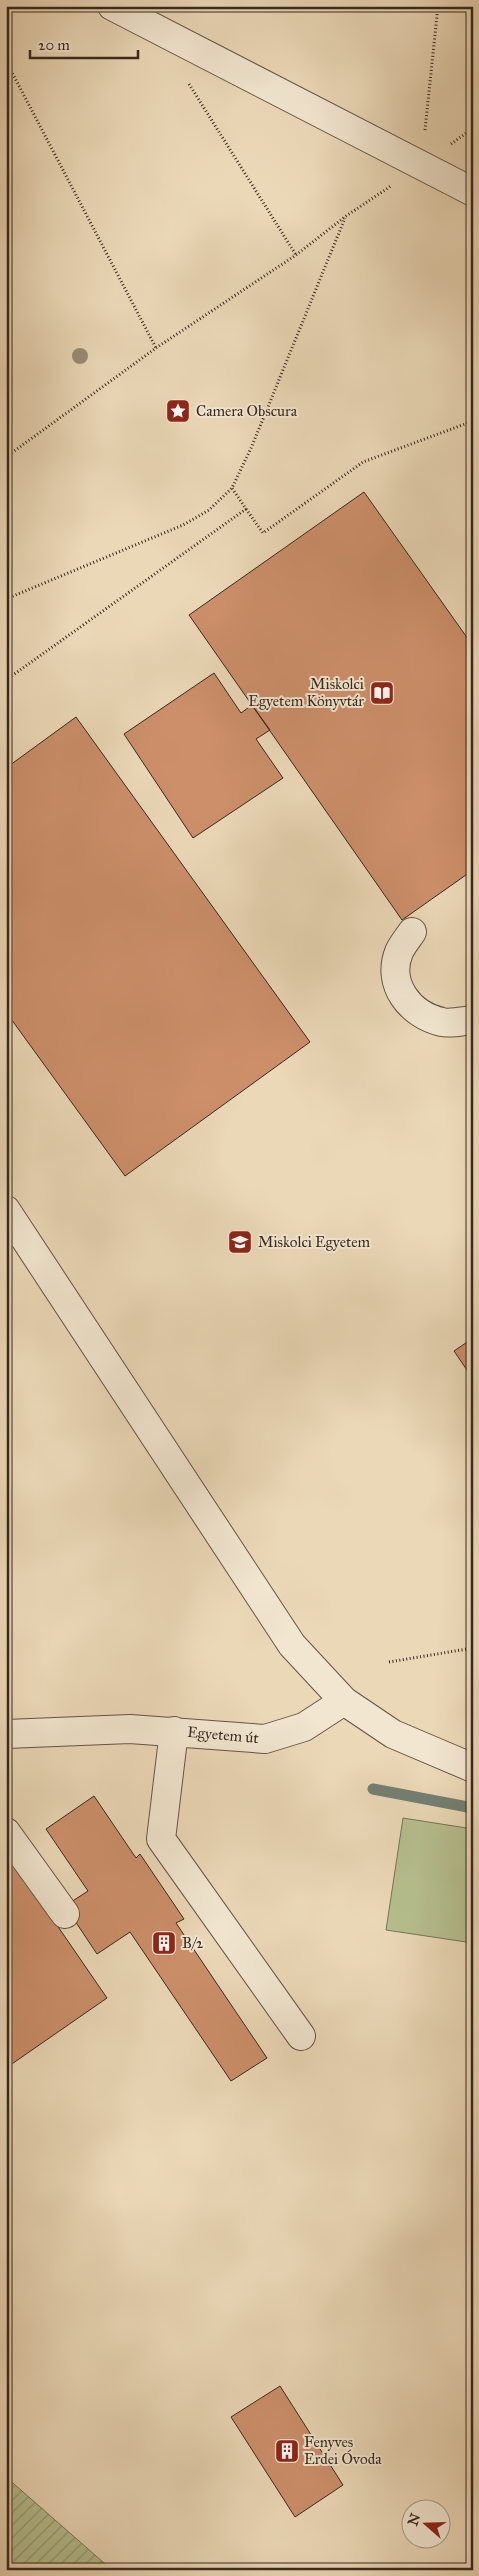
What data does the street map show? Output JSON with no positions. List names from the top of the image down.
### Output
{
  "streets": {
    "street": ["Egyetem út"]
  },
  "places": {
    "place": ["Camera Obscura"],
    "library": ["Miskolci Egyetem Könyvtár"],
    "school or university": ["Miskolci Egyetem"],
    "building": ["B/2", "Fenyves Erdei Óvoda"]
  },
  "scale_bar": "20 m",
  "north": "left"
}
